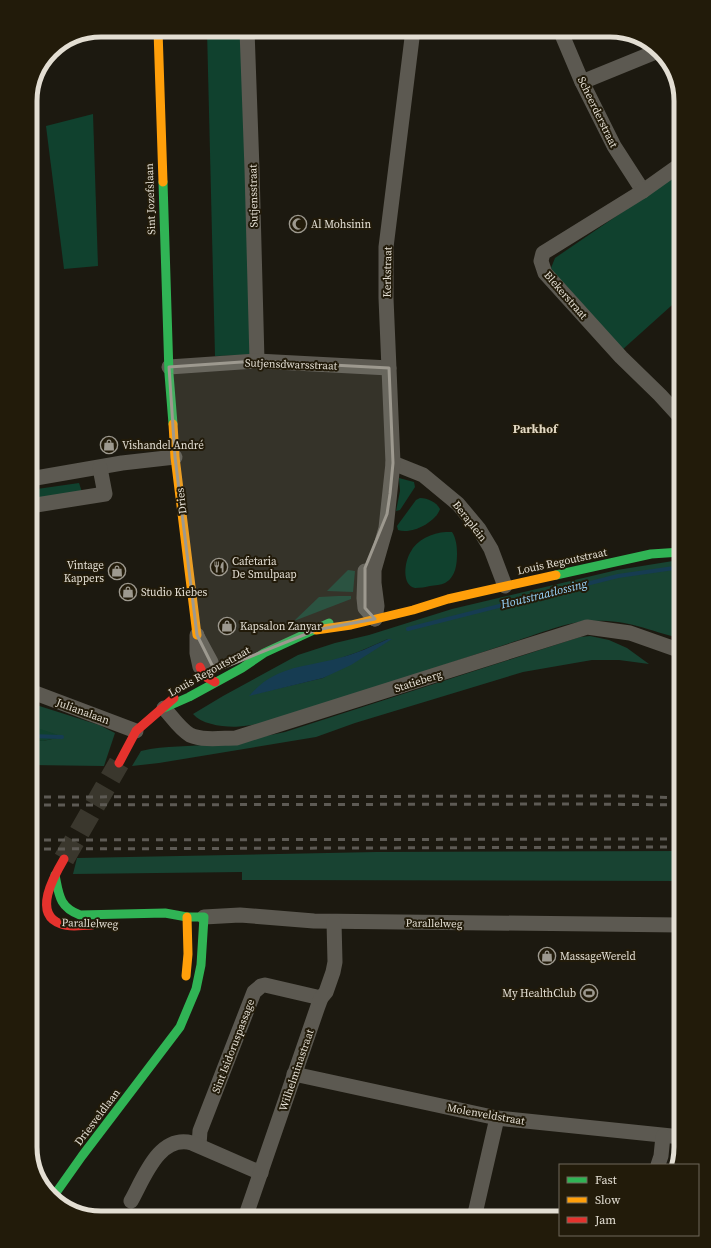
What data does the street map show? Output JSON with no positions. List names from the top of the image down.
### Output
{
  "streets": {
    "street": [
      "Scheerderstraat",
      "Sutjensstraat",
      "Sint Jozefslaan",
      "Kerkstraat",
      "Blekerstraat",
      "Sutjensdwarsstraat",
      "Dries",
      "Beraplein",
      "Louis Regoutstraat",
      "Statieberg",
      "Julianalaan",
      "Parallelweg",
      "Sint Isidoruspassage",
      "Wilhelminastraat",
      "Molenveldstraat",
      "Driesveldlaan"
    ]
  },
  "crossings": [
    ["Scheerderstraat", "Blekerstraat"],
    ["Sutjensstraat", "Sutjensdwarsstraat"],
    ["Sint Jozefslaan", "Sutjensdwarsstraat"],
    ["Sint Jozefslaan", "Dries"],
    ["Kerkstraat", "Sutjensdwarsstraat"],
    ["Kerkstraat", "Beraplein"],
    ["Kerkstraat", "Louis Regoutstraat"],
    ["Sutjensdwarsstraat", "Dries"],
    ["Dries", "Louis Regoutstraat"],
    ["Beraplein", "Louis Regoutstraat"],
    ["Louis Regoutstraat", "Statieberg"],
    ["Louis Regoutstraat", "Julianalaan"],
    ["Parallelweg", "Wilhelminastraat"],
    ["Parallelweg", "Driesveldlaan"],
    ["Sint Isidoruspassage", "Wilhelminastraat"],
    ["Wilhelminastraat", "Molenveldstraat"]
  ],
  "districts": ["Parkhof"],
  "water": ["Houtstraatlossing"],
  "places": {
    "mosque": ["Al Mohsinin"],
    "shop": [
      "Vishandel André",
      "Vintage Kappers",
      "Studio Kiebes",
      "Kapsalon Zanyar",
      "MassageWereld"
    ],
    "restaurant": ["Cafetaria De Smulpaap"],
    "sports": ["My HealthClub"]
  },
  "legend": ["Fast", "Slow", "Jam"]
}
